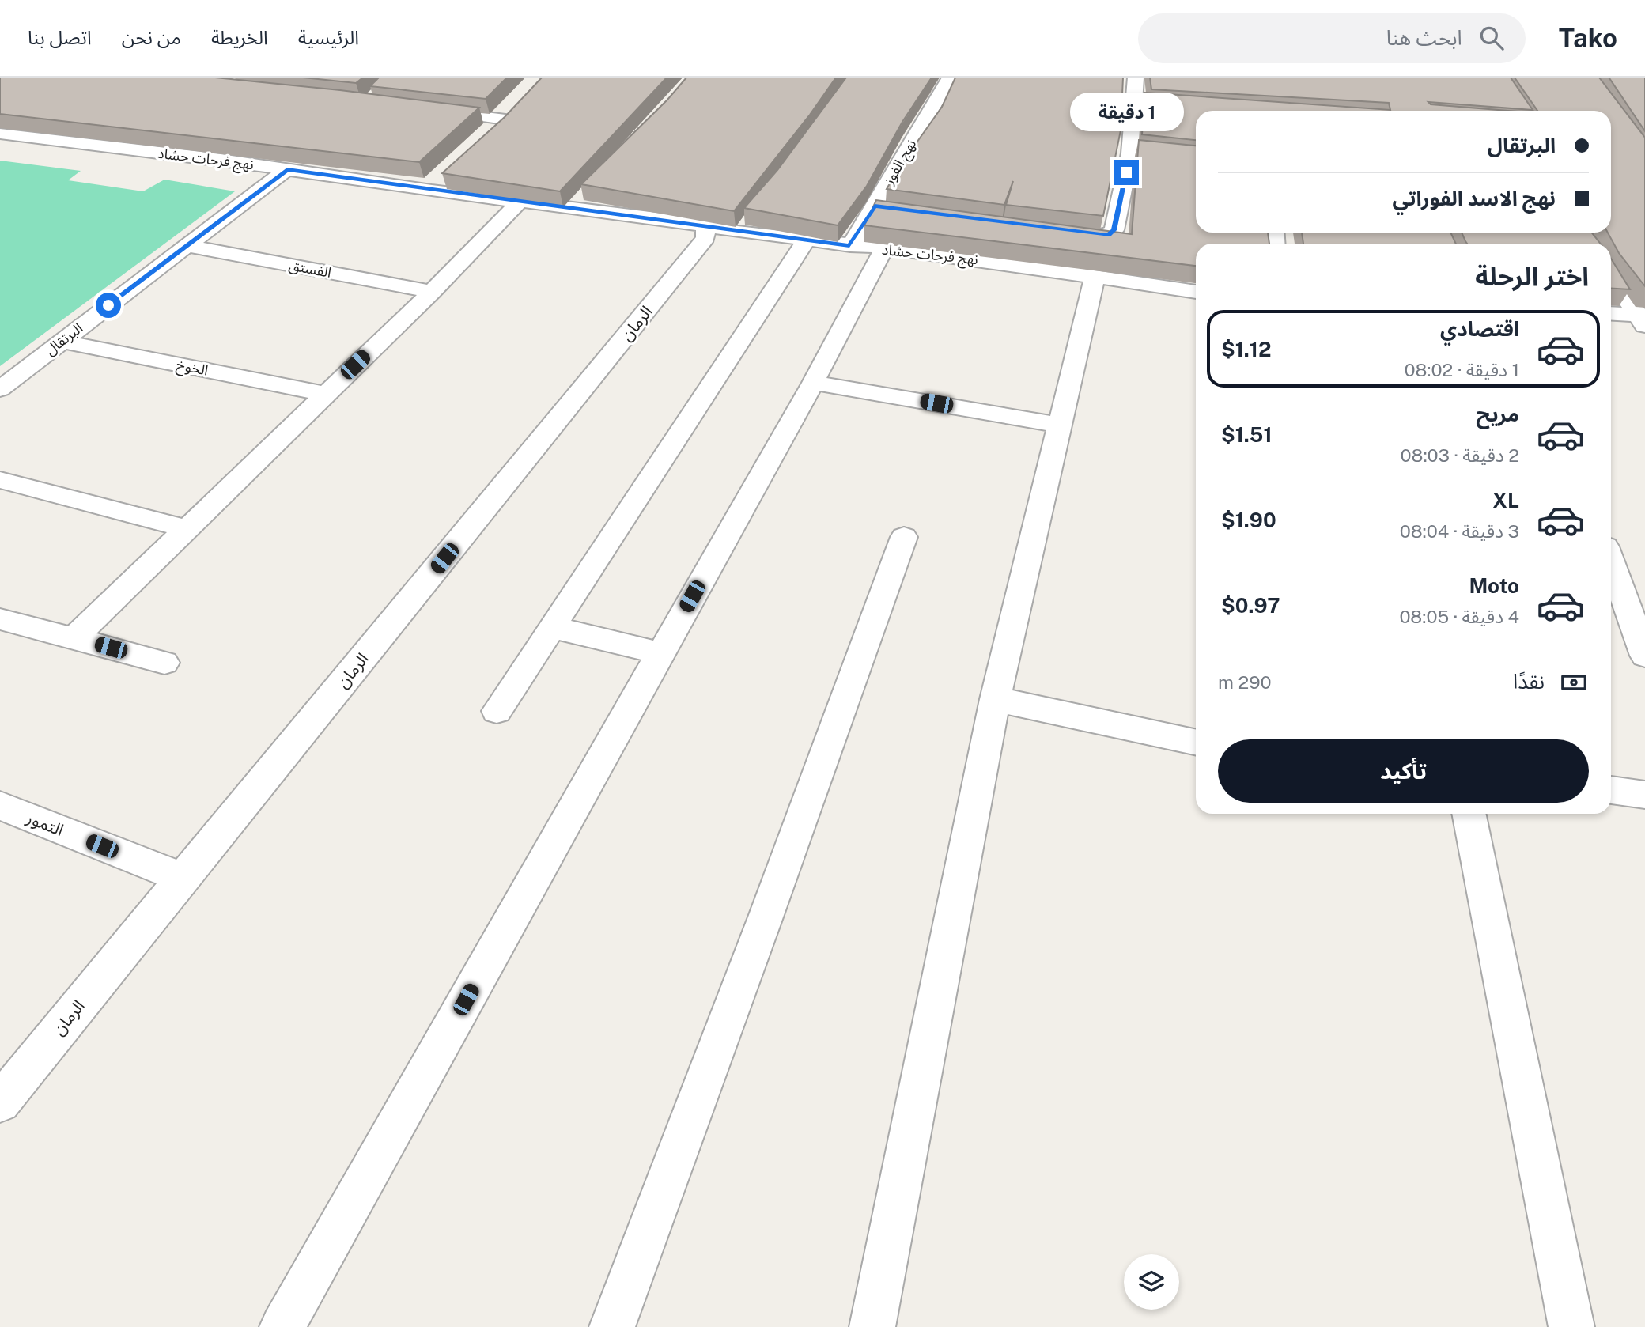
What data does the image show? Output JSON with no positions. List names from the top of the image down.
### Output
{
  "streets": {
    "street": [
      "نهج فرحات حشاد",
      "نهج الفوز",
      "الفستق",
      "الرمان",
      "البرتقال",
      "الخوخ",
      "التمور"
    ]
  },
  "crossings": [
    ["نهج فرحات حشاد", "نهج الفوز"],
    ["نهج فرحات حشاد", "الرمان"],
    ["نهج فرحات حشاد", "البرتقال"],
    ["الفستق", "البرتقال"],
    ["الرمان", "التمور"],
    ["البرتقال", "الخوخ"]
  ],
  "page": {
    "header": "Tako",
    "search": "ابحث هنا",
    "nav": [
      "الرئيسية",
      "الخريطة",
      "من نحن",
      "اتصل بنا"
    ],
    "bubble": "1 دقيقة",
    "banner": ["البرتقال", "نهج الاسد الفوراتي"],
    "heading": "اختر الرحلة",
    "list": [
      {
        "name": "اقتصادي",
        "note": "1 دقيقة · 08:02",
        "value": "$1.12"
      },
      {
        "name": "مريح",
        "note": "2 دقيقة · 08:03",
        "value": "$1.51"
      },
      {
        "name": "XL",
        "note": "3 دقيقة · 08:04",
        "value": "$1.90"
      },
      {
        "name": "Moto",
        "note": "4 دقيقة · 08:05",
        "value": "$0.97"
      }
    ],
    "pay": ["نقدًا", "290 m"],
    "buttons": "تأكيد"
  }
}
